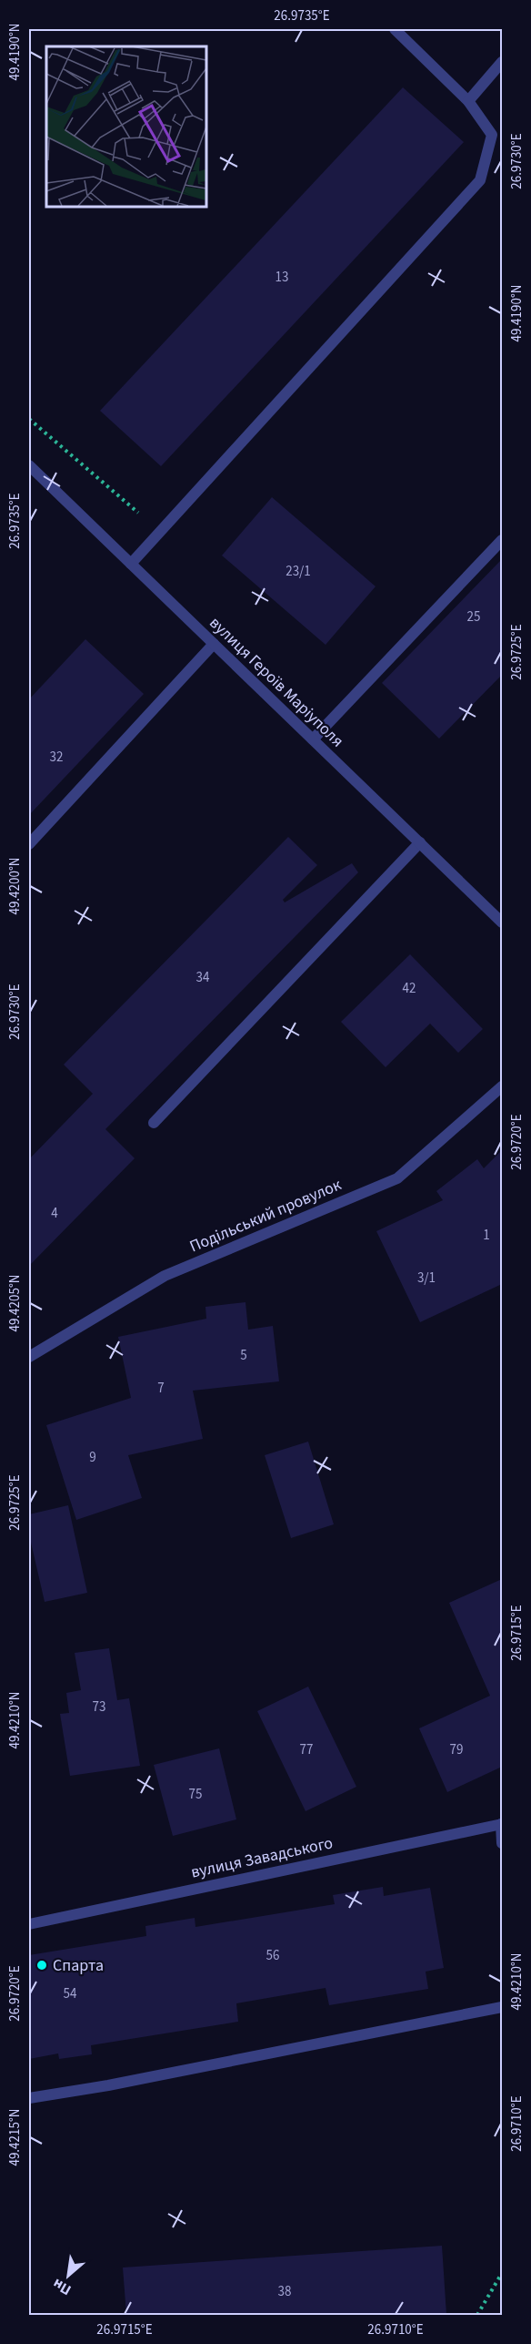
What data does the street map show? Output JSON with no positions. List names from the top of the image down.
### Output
{
  "streets": {
    "street": ["вулиця Героїв Маріуполя", "Подільський провулок", "вулиця Завадського"]
  },
  "places": ["Спарта"],
  "house_numbers": [
    "13",
    "23/1",
    "25",
    "32",
    "34",
    "42",
    "4",
    "1",
    "3/1",
    "5",
    "7",
    "9",
    "73",
    "77",
    "79",
    "75",
    "56",
    "54",
    "38"
  ],
  "north": "bottom left",
  "coordinates": [
    "26.9735°E",
    "49.4190°N",
    "26.9730°E",
    "26.9725°E",
    "49.4200°N",
    "26.9720°E",
    "49.4205°N",
    "26.9715°E",
    "49.4210°N",
    "26.9710°E",
    "49.4215°N"
  ]
}
